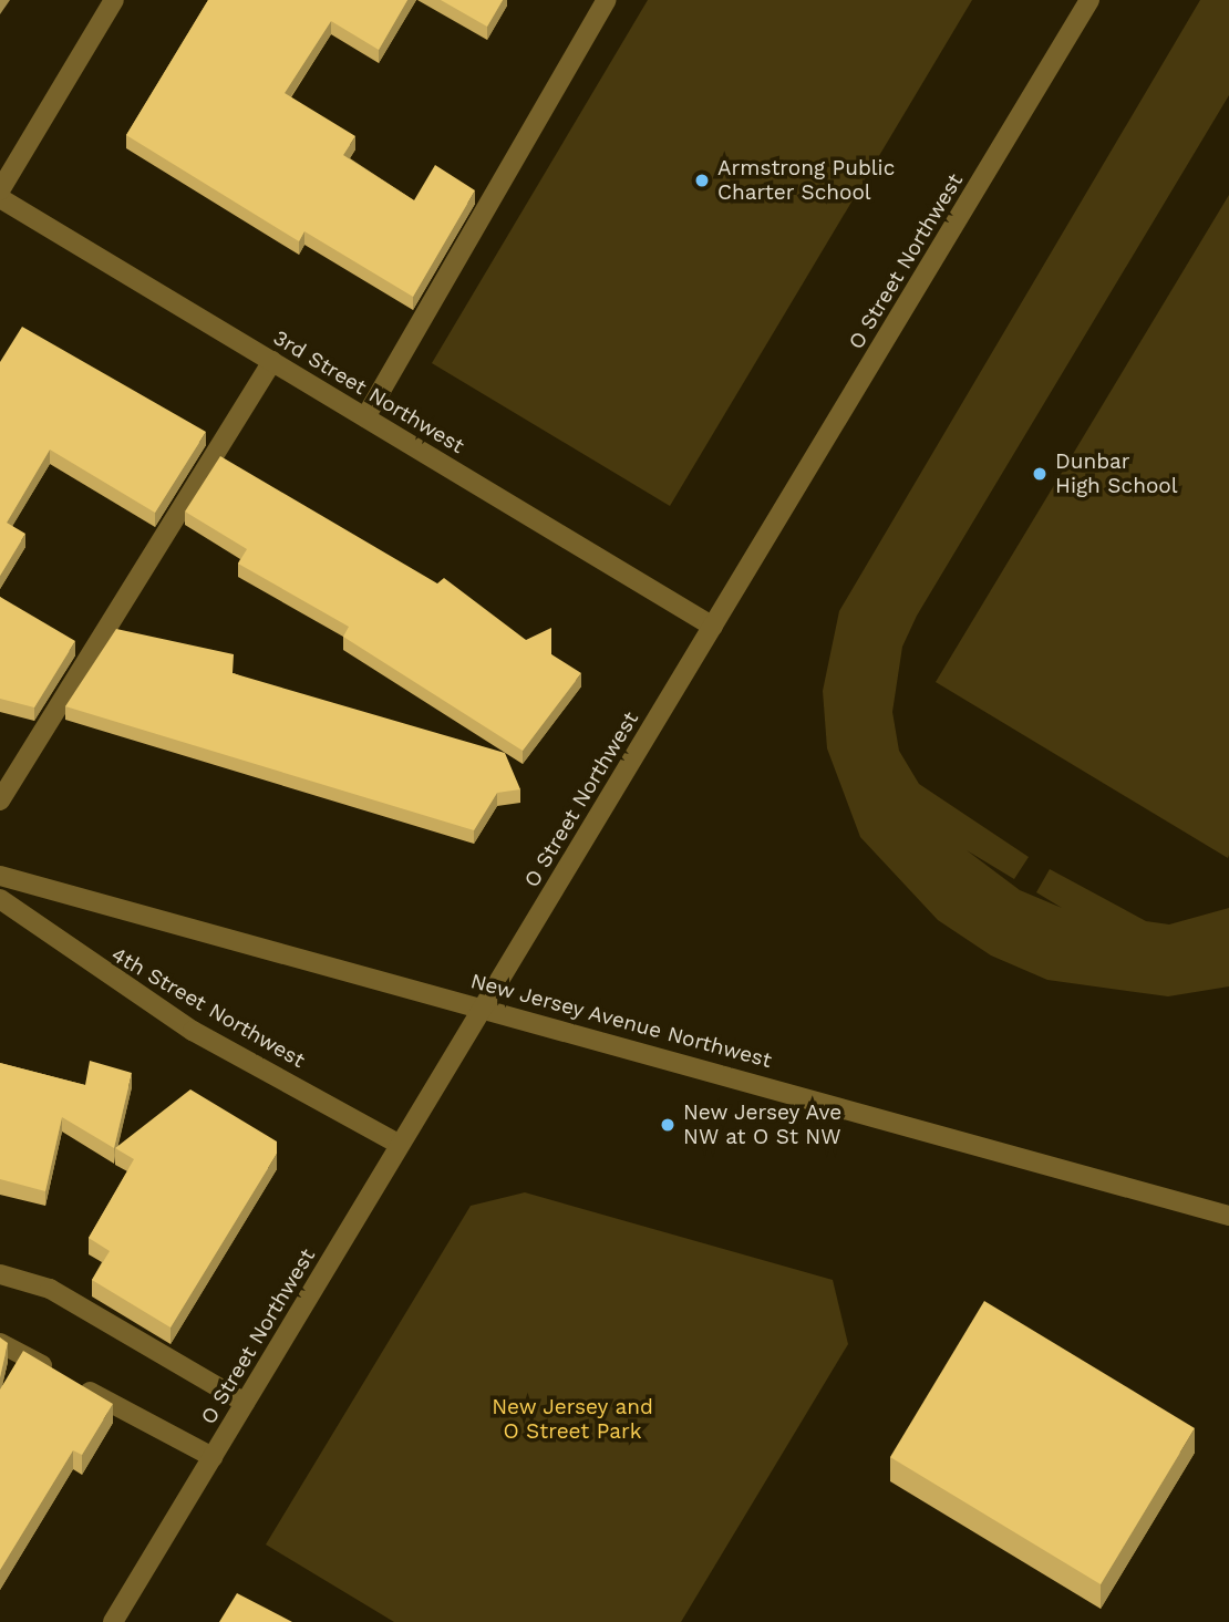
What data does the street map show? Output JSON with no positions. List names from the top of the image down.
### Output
{
  "streets": {
    "street": [
      "O Street Northwest",
      "3rd Street Northwest",
      "4th Street Northwest",
      "New Jersey Avenue Northwest"
    ]
  },
  "crossings": [
    ["O Street Northwest", "3rd Street Northwest"],
    ["O Street Northwest", "4th Street Northwest"],
    ["O Street Northwest", "New Jersey Avenue Northwest"]
  ],
  "parks": ["New Jersey and O Street Park"],
  "places": ["Armstrong Public Charter School", "Dunbar High School", "New Jersey Ave NW at O St NW"]
}
